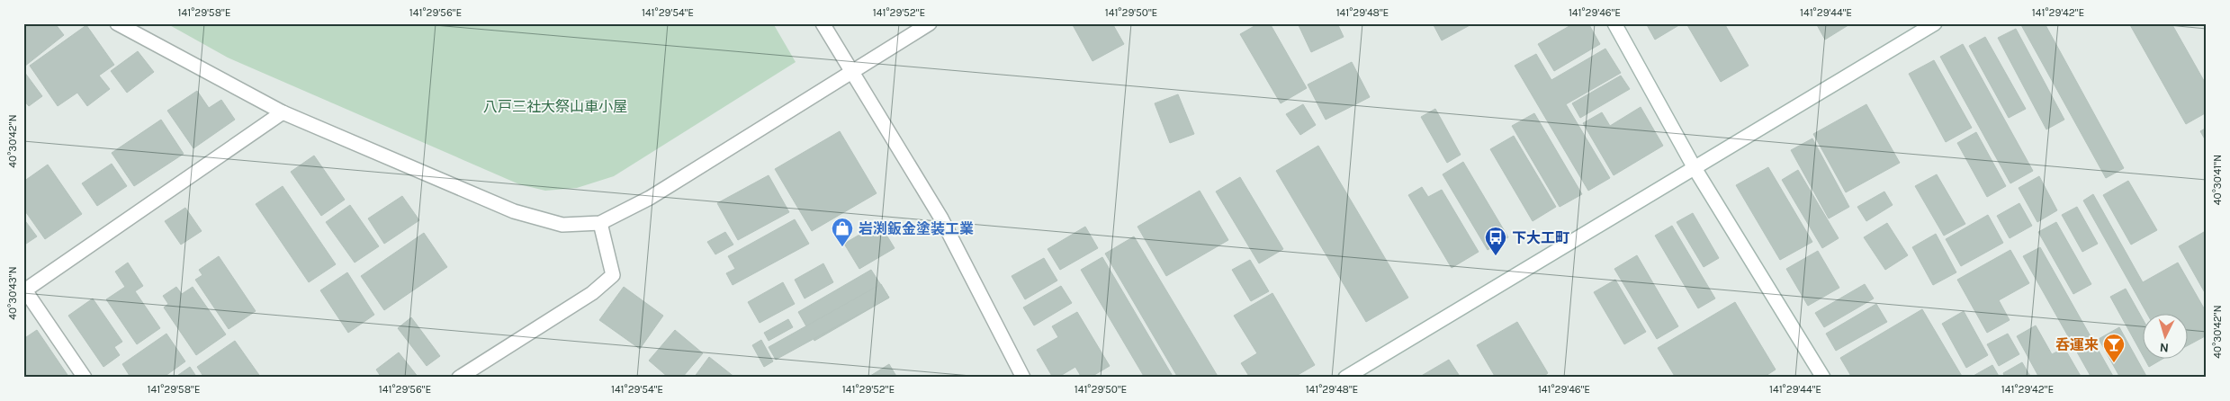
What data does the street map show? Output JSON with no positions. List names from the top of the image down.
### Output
{
  "parks": ["八戸三社大祭山車小屋"],
  "places": {
    "shop": ["岩渕鈑金塗装工業"],
    "bus stop": ["下大工町"],
    "bar": ["呑運来"]
  },
  "north": "bottom",
  "coordinates": [
    "141°29'58\"E",
    "141°29'56\"E",
    "141°29'54\"E",
    "141°29'52\"E",
    "141°29'50\"E",
    "141°29'48\"E",
    "141°29'46\"E",
    "141°29'44\"E",
    "141°29'42\"E",
    "40°30'42\"N",
    "40°30'41\"N",
    "40°30'43\"N"
  ]
}
